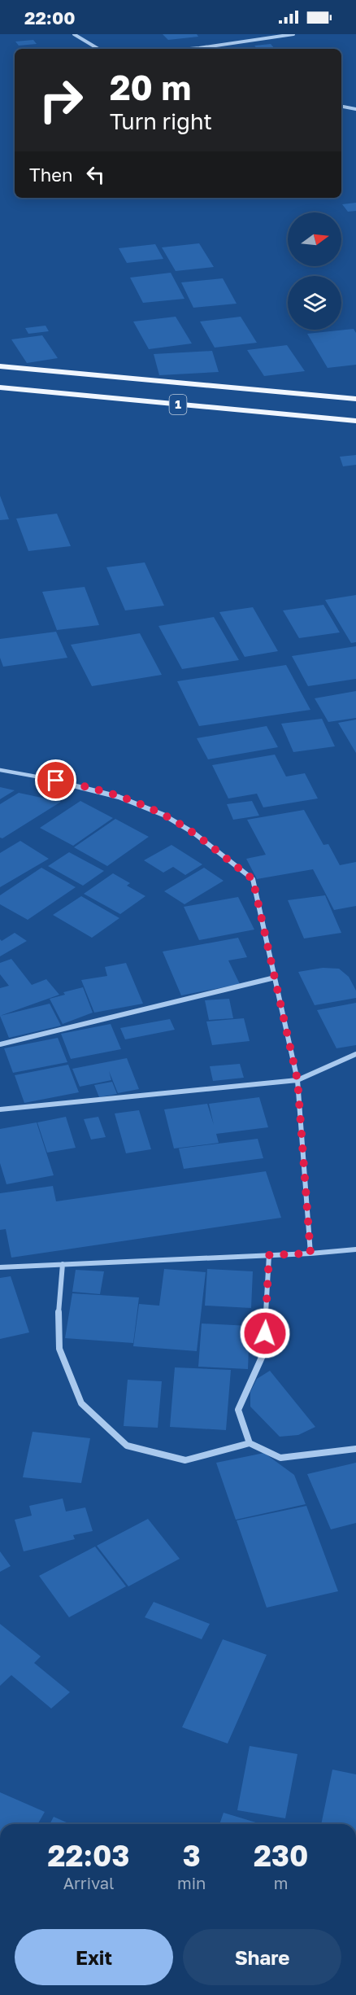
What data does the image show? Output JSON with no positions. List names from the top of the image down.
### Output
{
  "streets": {
    "main road": ["1"]
  },
  "north": "right",
  "page": {
    "status": "22:00",
    "turn": ["20 m", "Turn right"],
    "then": "Then",
    "eta": [
      "22:03",
      "Arrival",
      "3",
      "min",
      "230",
      "m"
    ],
    "buttons": ["Exit", "Share"]
  }
}
